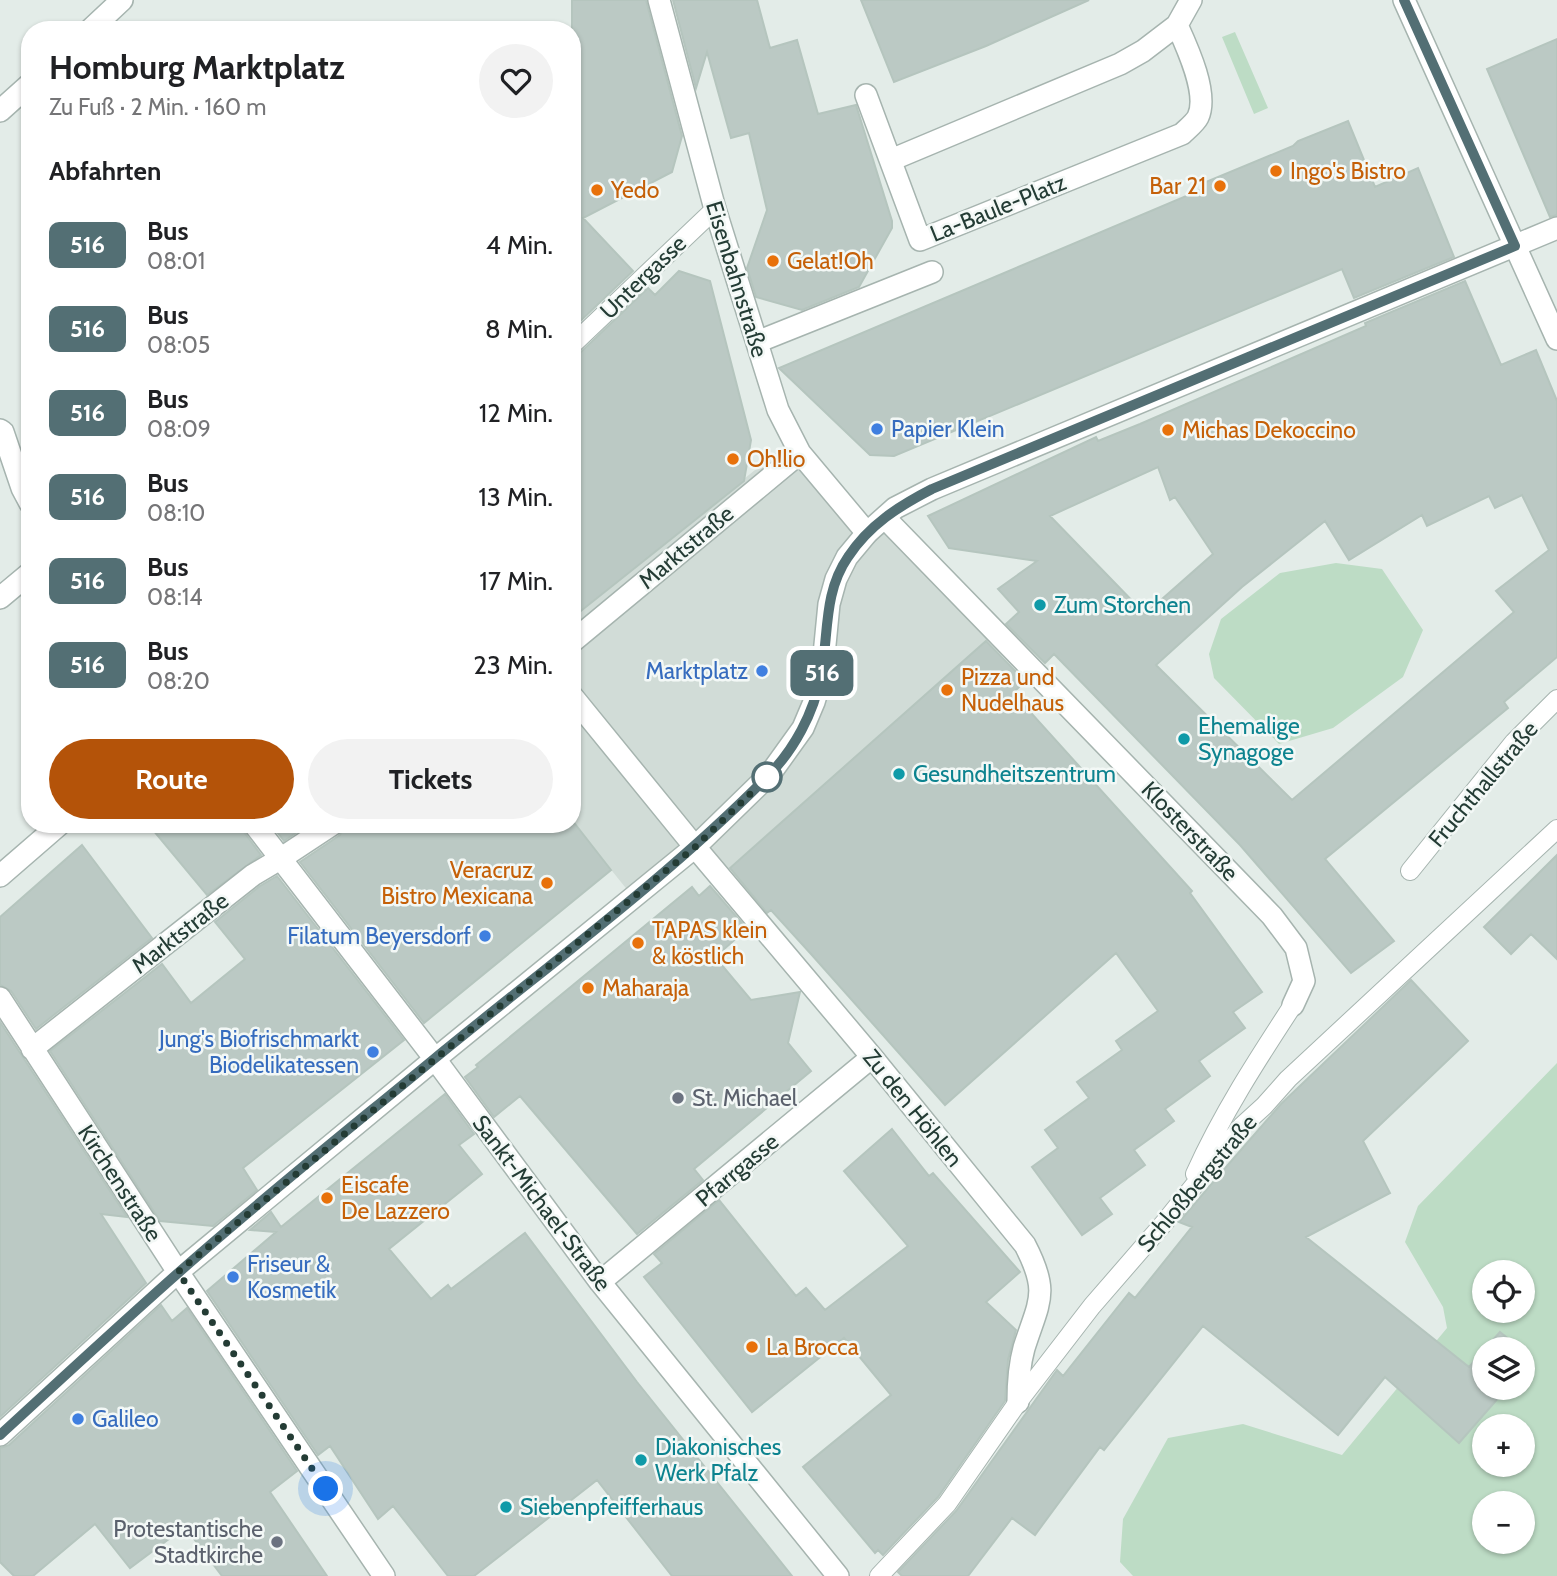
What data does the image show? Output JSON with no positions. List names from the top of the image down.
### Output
{
  "streets": {
    "street": [
      "La-Baule-Platz",
      "Eisenbahnstraße",
      "Marktstraße",
      "Klosterstraße",
      "Zu den Höhlen",
      "Pfarrgasse",
      "Kirchenstraße",
      "Sankt-Michael-Straße"
    ],
    "lane": ["Untergasse", "Fruchthallstraße", "Schloßbergstraße"]
  },
  "crossings": [
    ["La-Baule-Platz", "Eisenbahnstraße"],
    ["Untergasse", "Eisenbahnstraße"],
    ["Eisenbahnstraße", "Marktstraße"],
    ["Marktstraße", "Kirchenstraße"],
    ["Marktstraße", "Sankt-Michael-Straße"],
    ["Klosterstraße", "Schloßbergstraße"],
    ["Zu den Höhlen", "Pfarrgasse"],
    ["Zu den Höhlen", "Schloßbergstraße"],
    ["Pfarrgasse", "Sankt-Michael-Straße"]
  ],
  "places": [
    "Ingo's Bistro",
    "Bar 21",
    "Yedo",
    "Gelat!Oh",
    "Papier Klein",
    "Michas Dekoccino",
    "Oh!lio",
    "Zum Storchen",
    "Marktplatz",
    "Pizza und Nudelhaus",
    "Ehemalige Synagoge",
    "Gesundheitszentrum",
    "Veracruz Bistro Mexicana",
    "Filatum Beyersdorf",
    "TAPAS klein & köstlich",
    "Maharaja",
    "Jung's Biofrischmarkt Biodelikatessen",
    "St. Michael",
    "Eiscafe De Lazzero",
    "Friseur & Kosmetik",
    "La Brocca",
    "Galileo",
    "Diakonisches Werk Pfalz",
    "Siebenpfeifferhaus",
    "Protestantische Stadtkirche"
  ],
  "lines": ["bus line 516"],
  "page": {
    "on_map": "516",
    "heading": [
      ["Homburg Marktplatz", "Zu Fuß · 2 Min. · 160 m"],
      "Abfahrten"
    ],
    "list": [
      {
        "mark": "516",
        "name": "Bus",
        "note": "08:01",
        "value": "4 Min."
      },
      {
        "mark": "516",
        "name": "Bus",
        "note": "08:05",
        "value": "8 Min."
      },
      {
        "mark": "516",
        "name": "Bus",
        "note": "08:09",
        "value": "12 Min."
      },
      {
        "mark": "516",
        "name": "Bus",
        "note": "08:10",
        "value": "13 Min."
      },
      {
        "mark": "516",
        "name": "Bus",
        "note": "08:14",
        "value": "17 Min."
      },
      {
        "mark": "516",
        "name": "Bus",
        "note": "08:20",
        "value": "23 Min."
      }
    ],
    "buttons": ["Route", "Tickets"],
    "map_buttons": ["+", "−"]
  }
}
